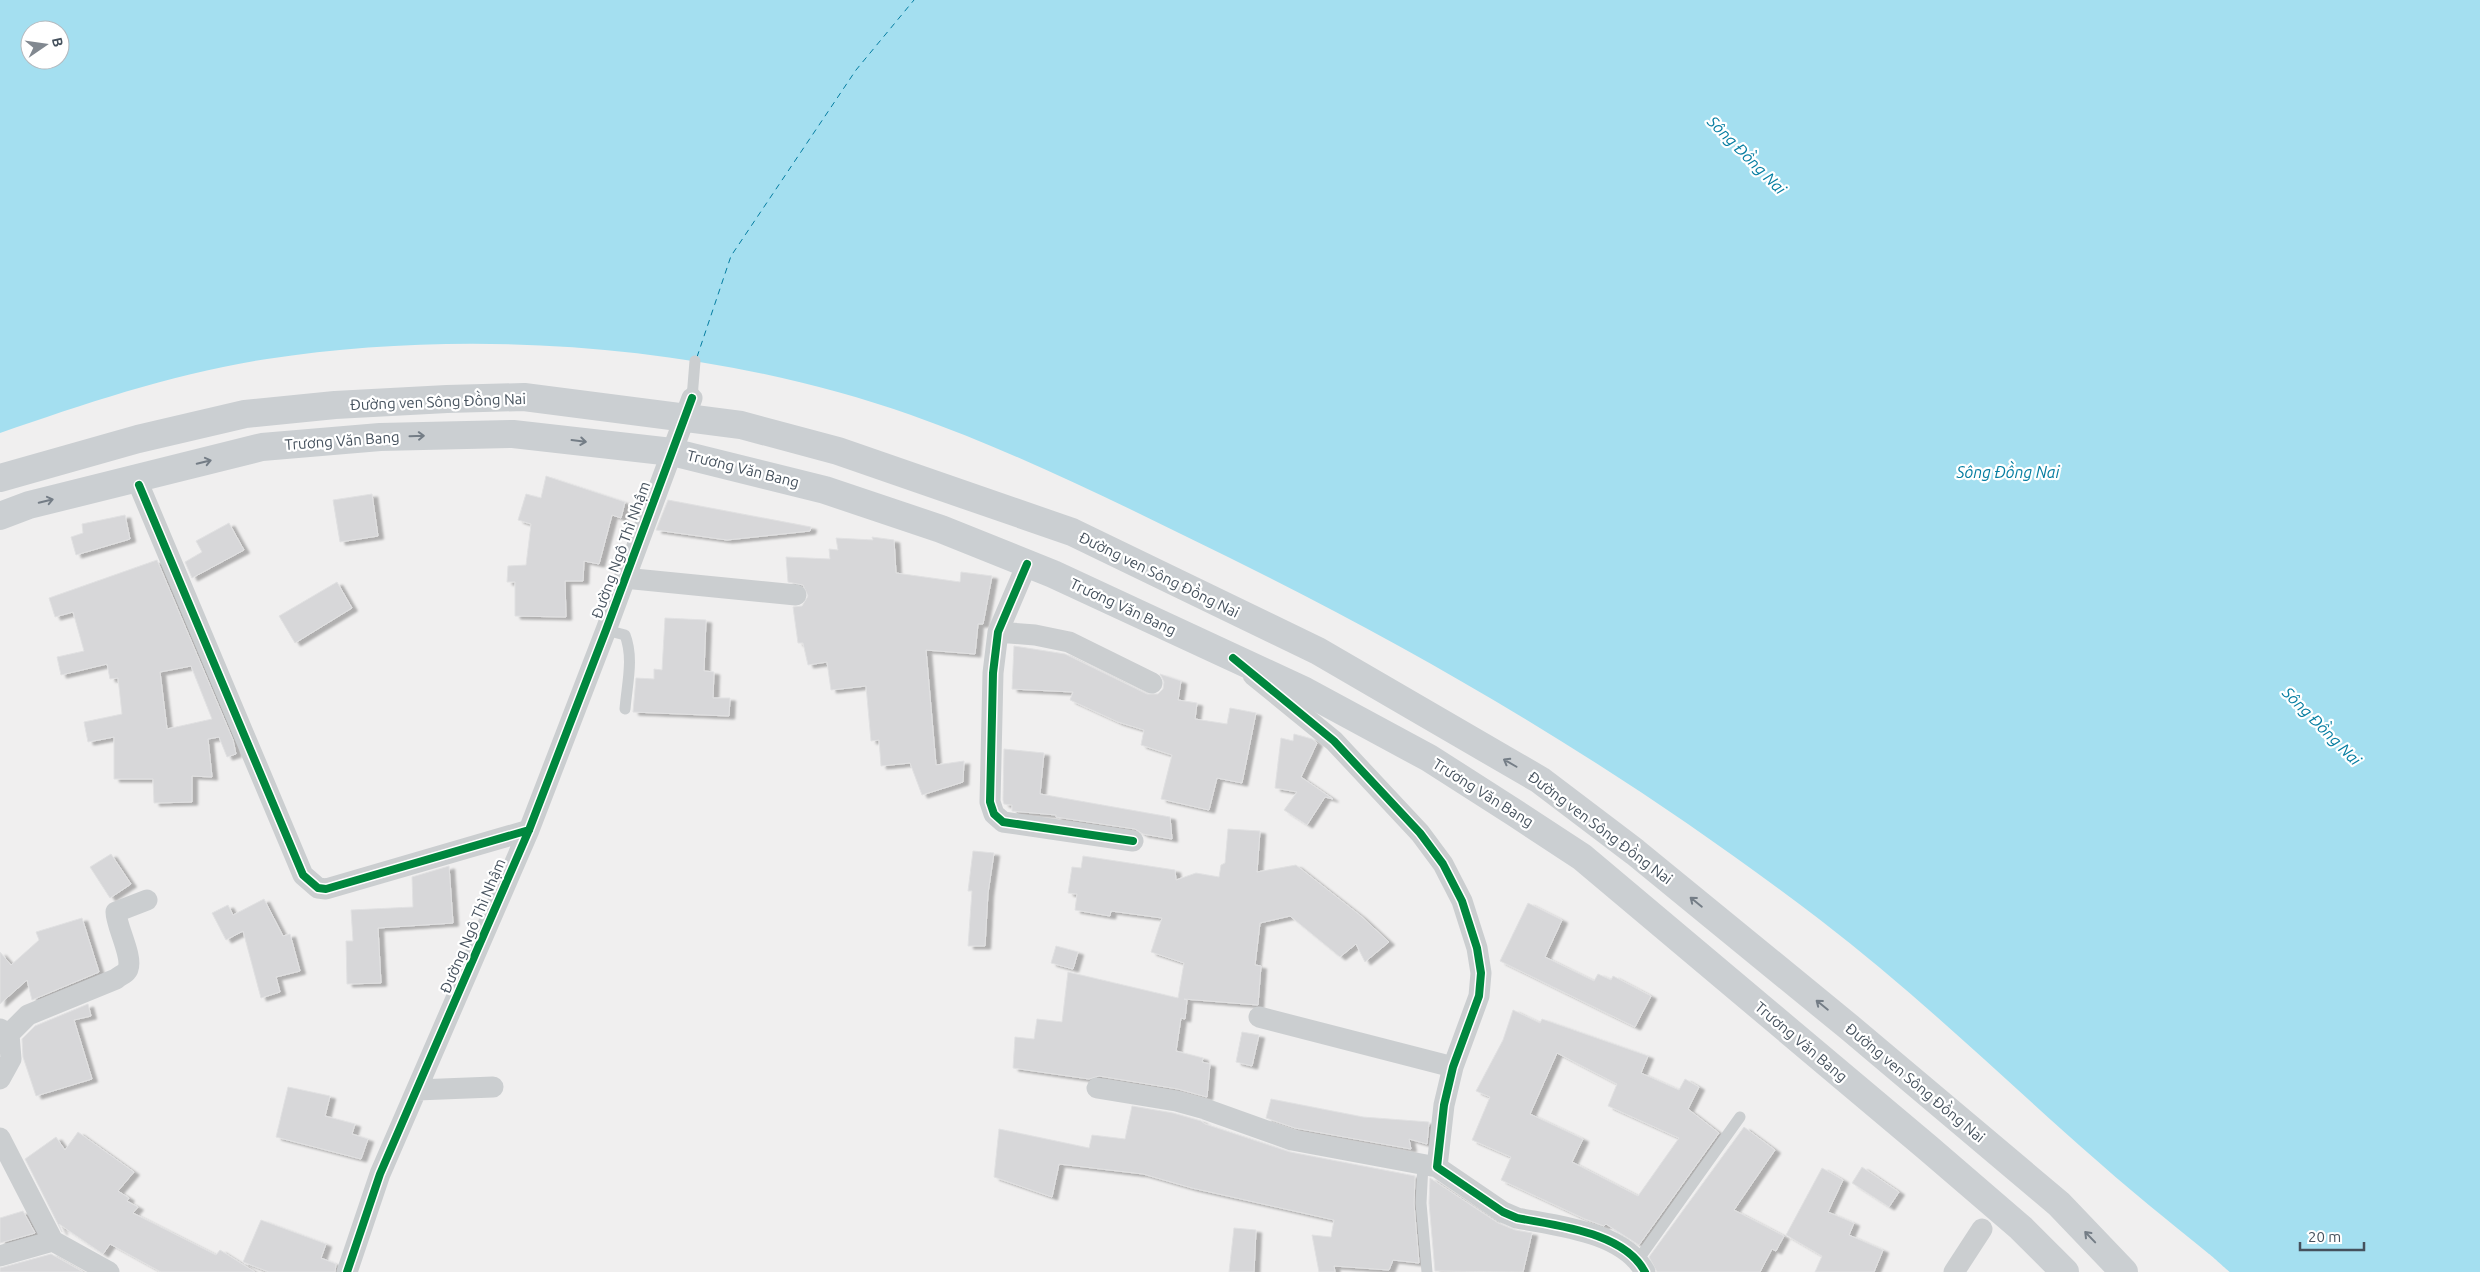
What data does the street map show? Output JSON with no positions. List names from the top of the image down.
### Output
{
  "streets": {
    "main road": ["Đường ven Sông Đồng Nai", "Trương Văn Bang"],
    "street": ["Đường Ngô Thì Nhậm"]
  },
  "crossings": [
    ["Đường ven Sông Đồng Nai", "Đường Ngô Thì Nhậm"],
    ["Trương Văn Bang", "Đường Ngô Thì Nhậm"]
  ],
  "one_way": ["Đường ven Sông Đồng Nai"],
  "water": ["Sông Đồng Nai"],
  "scale_bar": "20 m",
  "north": "right"
}
